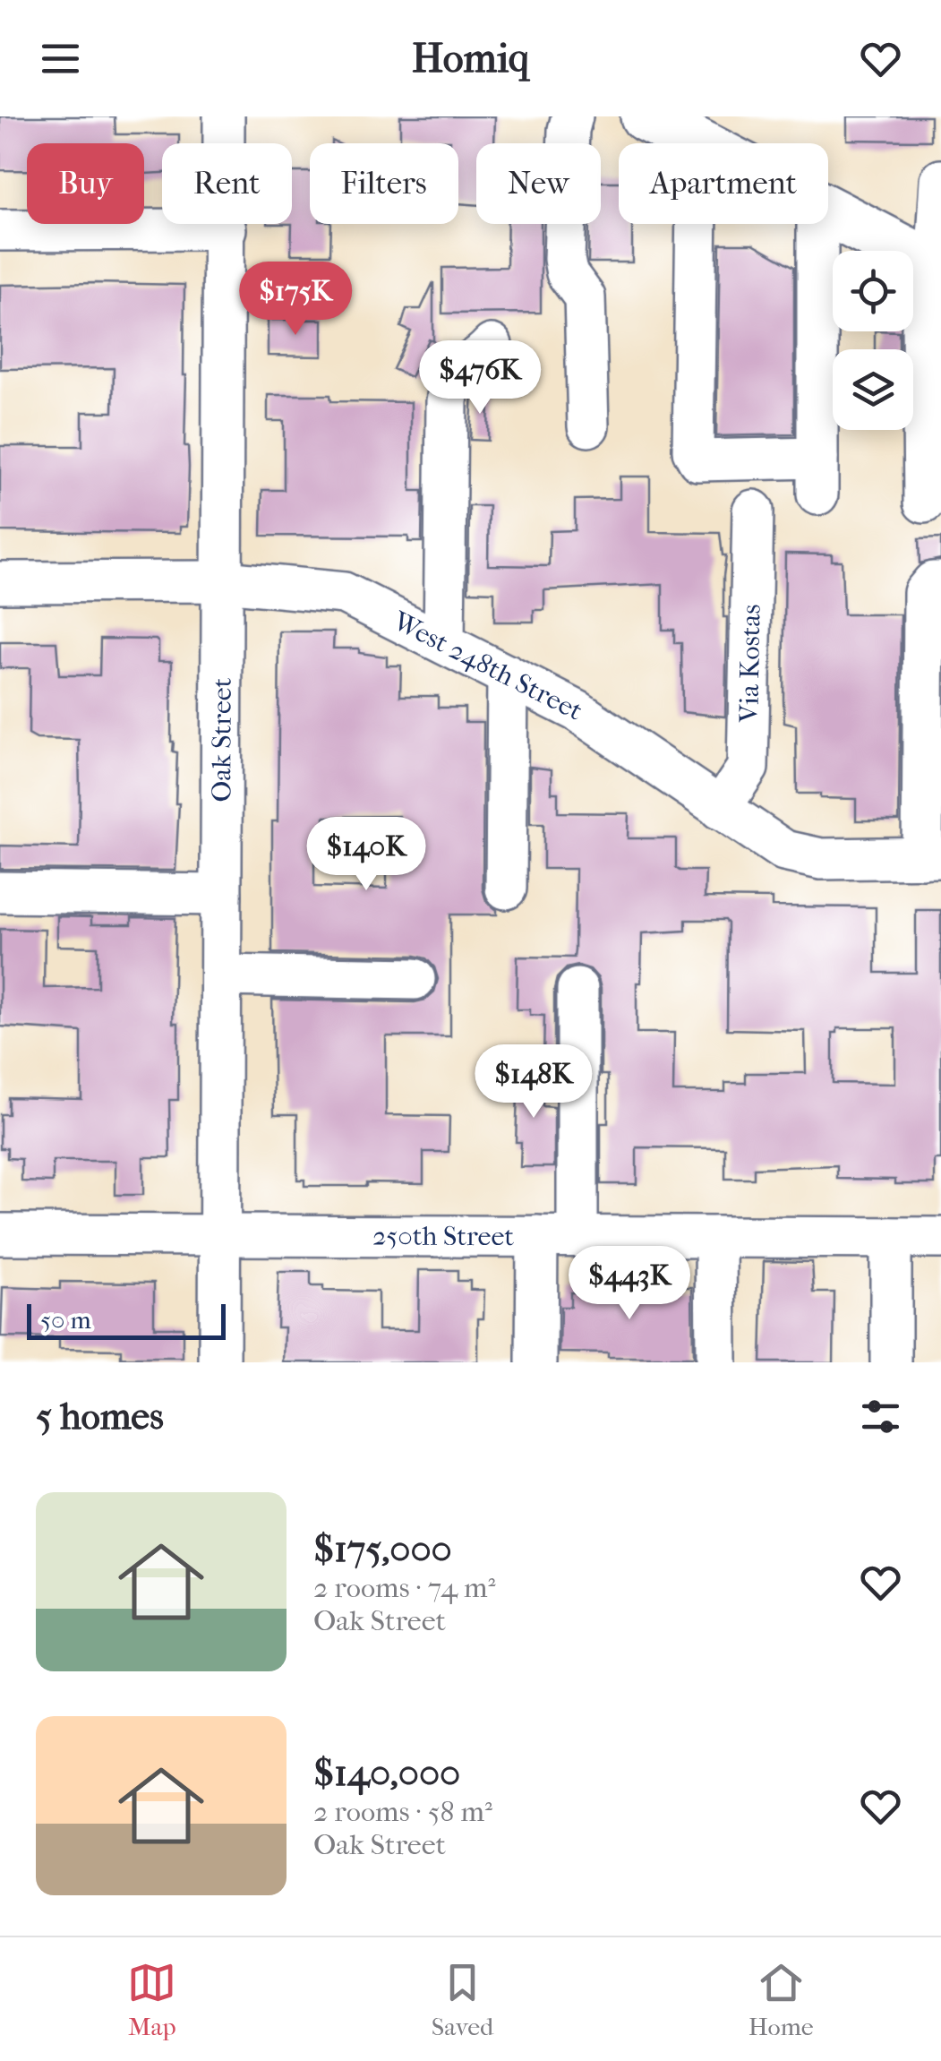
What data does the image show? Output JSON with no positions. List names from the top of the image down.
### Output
{
  "streets": {
    "street": [
      "Via Kostas",
      "West 248th Street",
      "Oak Street",
      "250th Street"
    ]
  },
  "crossings": [
    ["Via Kostas", "West 248th Street"],
    ["West 248th Street", "Oak Street"],
    ["Oak Street", "250th Street"]
  ],
  "scale_bar": "50 m",
  "page": {
    "header": "Homiq",
    "chip": [
      "Buy",
      "Rent",
      "Filters",
      "New",
      "Apartment"
    ],
    "price": [
      "$175K",
      "$476K",
      "$140K",
      "$148K",
      "$443K"
    ],
    "scale": "50 m",
    "heading": "5 homes",
    "list": [
      {
        "name": "$175,000",
        "note": "2 rooms · 74 m² · Oak Street"
      },
      {
        "name": "$140,000",
        "note": "2 rooms · 58 m² · Oak Street"
      }
    ],
    "tabs": ["Map", "Saved", "Home"]
  }
}
